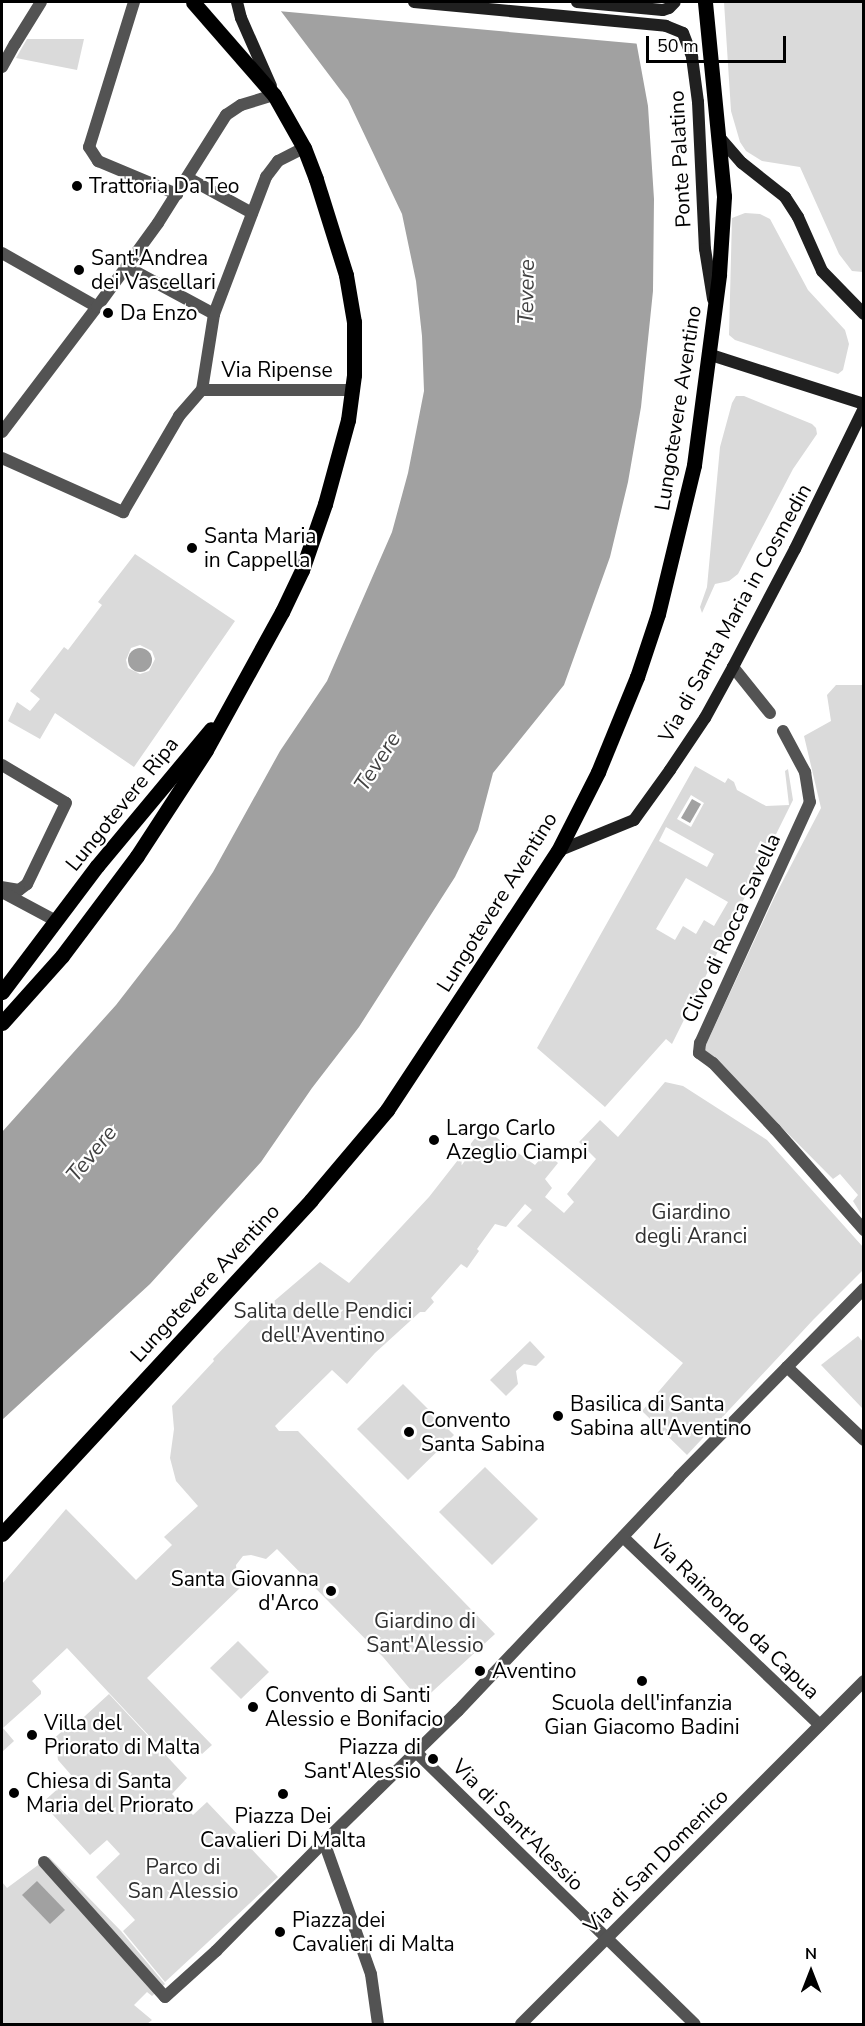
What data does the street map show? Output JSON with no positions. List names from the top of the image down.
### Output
{
  "streets": {
    "main road": [
      "Ponte Palatino",
      "Lungotevere Aventino",
      "Via di Santa Maria in Cosmedin",
      "Lungotevere Ripa"
    ],
    "street": [
      "Via Ripense",
      "Clivo di Rocca Savella",
      "Via Raimondo da Capua",
      "Via di Sant'Alessio",
      "Via di San Domenico"
    ]
  },
  "crossings": [
    ["Ponte Palatino", "Lungotevere Aventino"],
    ["Via Ripense", "Lungotevere Ripa"],
    ["Lungotevere Aventino", "Via di Santa Maria in Cosmedin"],
    ["Via Raimondo da Capua", "Via di San Domenico"],
    ["Via di Sant'Alessio", "Via di San Domenico"]
  ],
  "water": ["Tevere"],
  "parks": [
    "Giardino degli Aranci",
    "Salita delle Pendici dell'Aventino",
    "Giardino di Sant'Alessio",
    "Parco di San Alessio"
  ],
  "places": [
    "Trattoria Da Teo",
    "Sant'Andrea dei Vascellari",
    "Da Enzo",
    "Santa Maria in Cappella",
    "Largo Carlo Azeglio Ciampi",
    "Basilica di Santa Sabina all'Aventino",
    "Convento Santa Sabina",
    "Santa Giovanna d'Arco",
    "Aventino",
    "Scuola dell'infanzia Gian Giacomo Badini",
    "Convento di Santi Alessio e Bonifacio",
    "Villa del Priorato di Malta",
    "Piazza di Sant'Alessio",
    "Chiesa di Santa Maria del Priorato",
    "Piazza Dei Cavalieri Di Malta",
    "Piazza dei Cavalieri di Malta"
  ],
  "scale_bar": "50 m",
  "north": "top"
}
